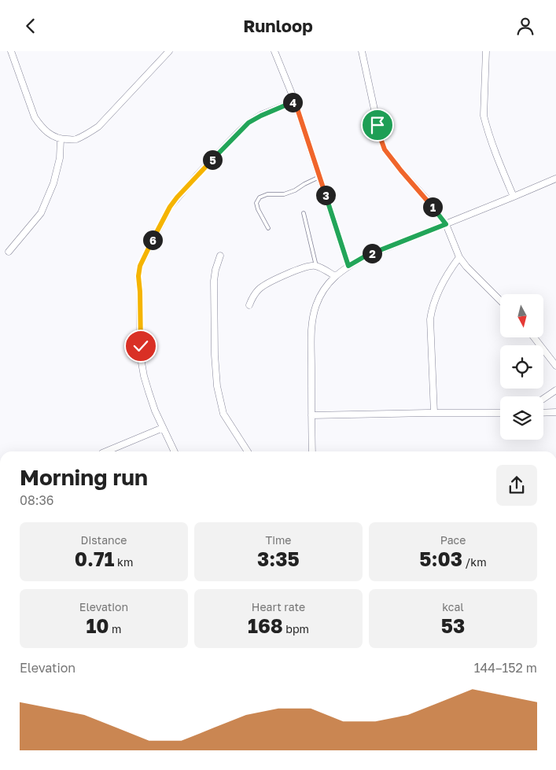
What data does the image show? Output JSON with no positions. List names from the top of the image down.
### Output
{
  "north": "bottom",
  "page": {
    "header": "Runloop",
    "pins": [
      "4",
      "5",
      "3",
      "1",
      "6",
      "2"
    ],
    "heading": ["Morning run", "08:36"],
    "stats": [
      ["Distance", "0.71 km"],
      ["Time", "3:35"],
      ["Pace", "5:03 /km"],
      ["Elevation", "10 m"],
      ["Heart rate", "168 bpm"],
      ["kcal", "53"]
    ],
    "chart": ["Elevation", "144–152 m"]
  }
}
